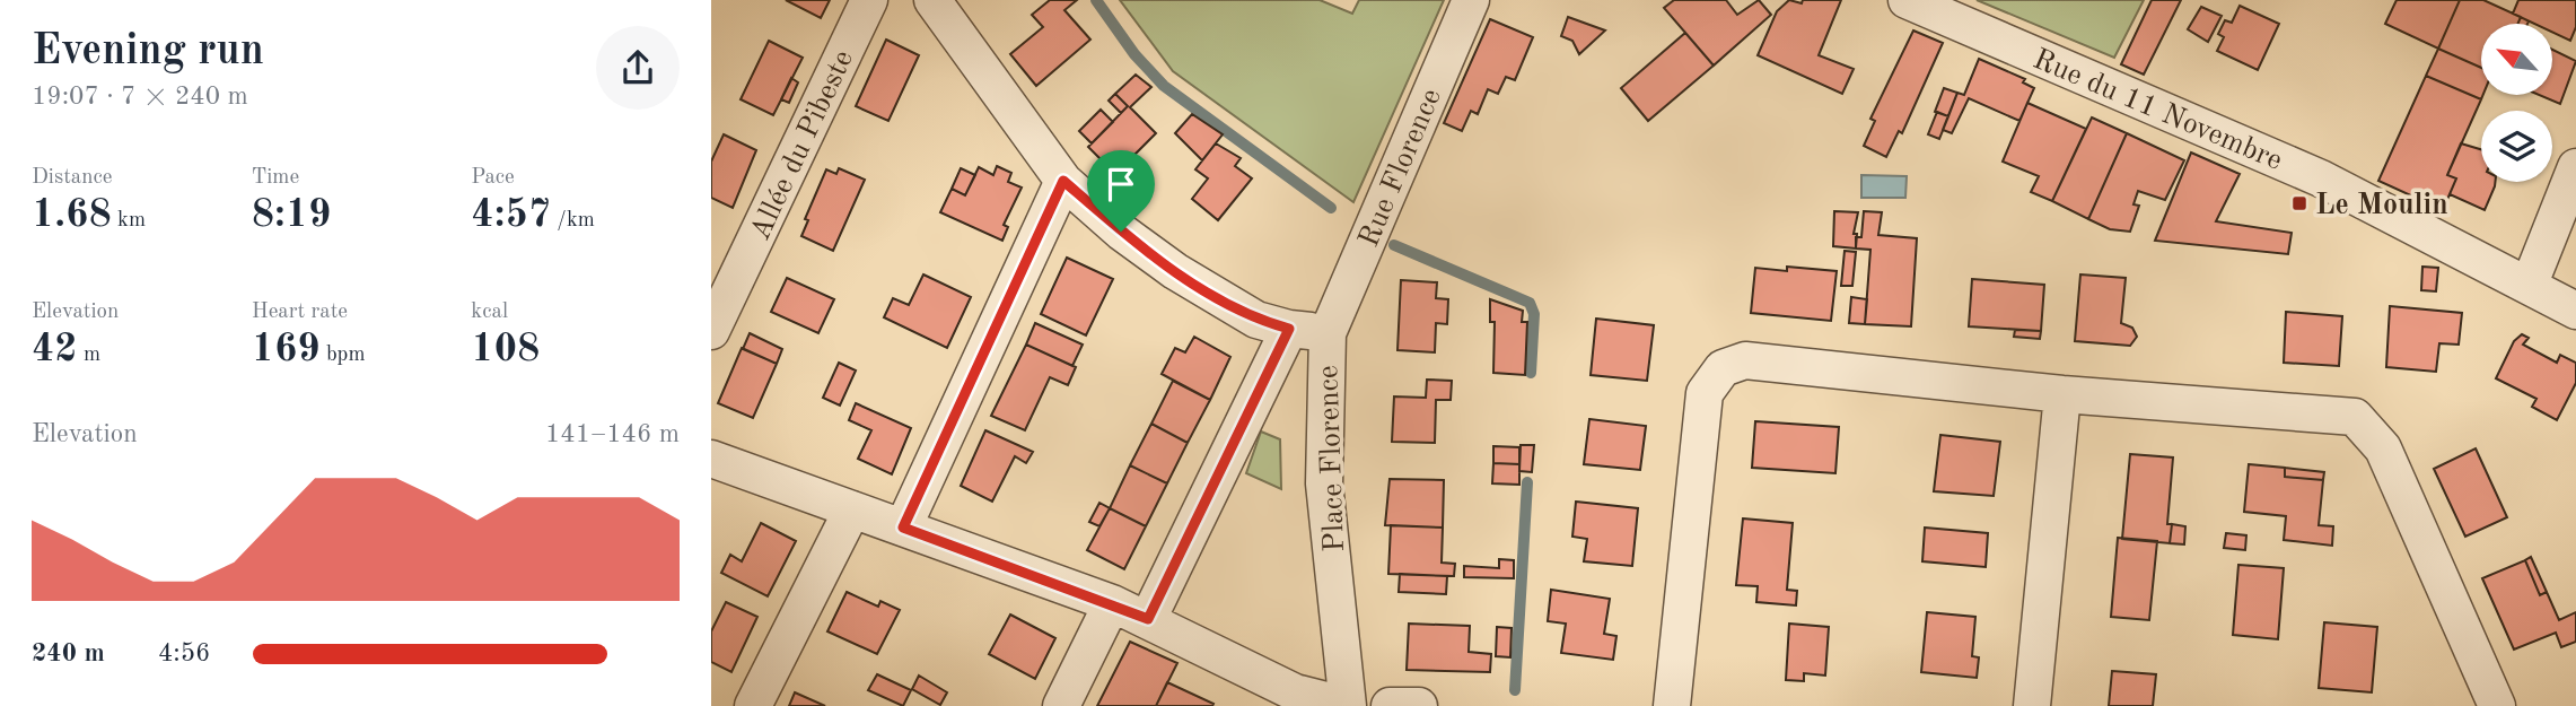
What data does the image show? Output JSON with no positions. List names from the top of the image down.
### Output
{
  "streets": {
    "street": [
      "Rue du 11 Novembre",
      "Allée du Pibeste",
      "Rue Florence",
      "Place Florence"
    ]
  },
  "crossings": [
    ["Rue Florence", "Place Florence"]
  ],
  "places": {
    "transit": ["Le Moulin"]
  },
  "north": "top left",
  "page": {
    "heading": ["Evening run", "19:07 · 7 × 240 m"],
    "stats": [
      ["Distance", "1.68 km"],
      ["Time", "8:19"],
      ["Pace", "4:57 /km"],
      ["Elevation", "42 m"],
      ["Heart rate", "169 bpm"],
      ["kcal", "108"]
    ],
    "chart": ["Elevation", "141–146 m"],
    "list": [
      {
        "name": "240 m",
        "note": "4:56"
      }
    ]
  }
}
